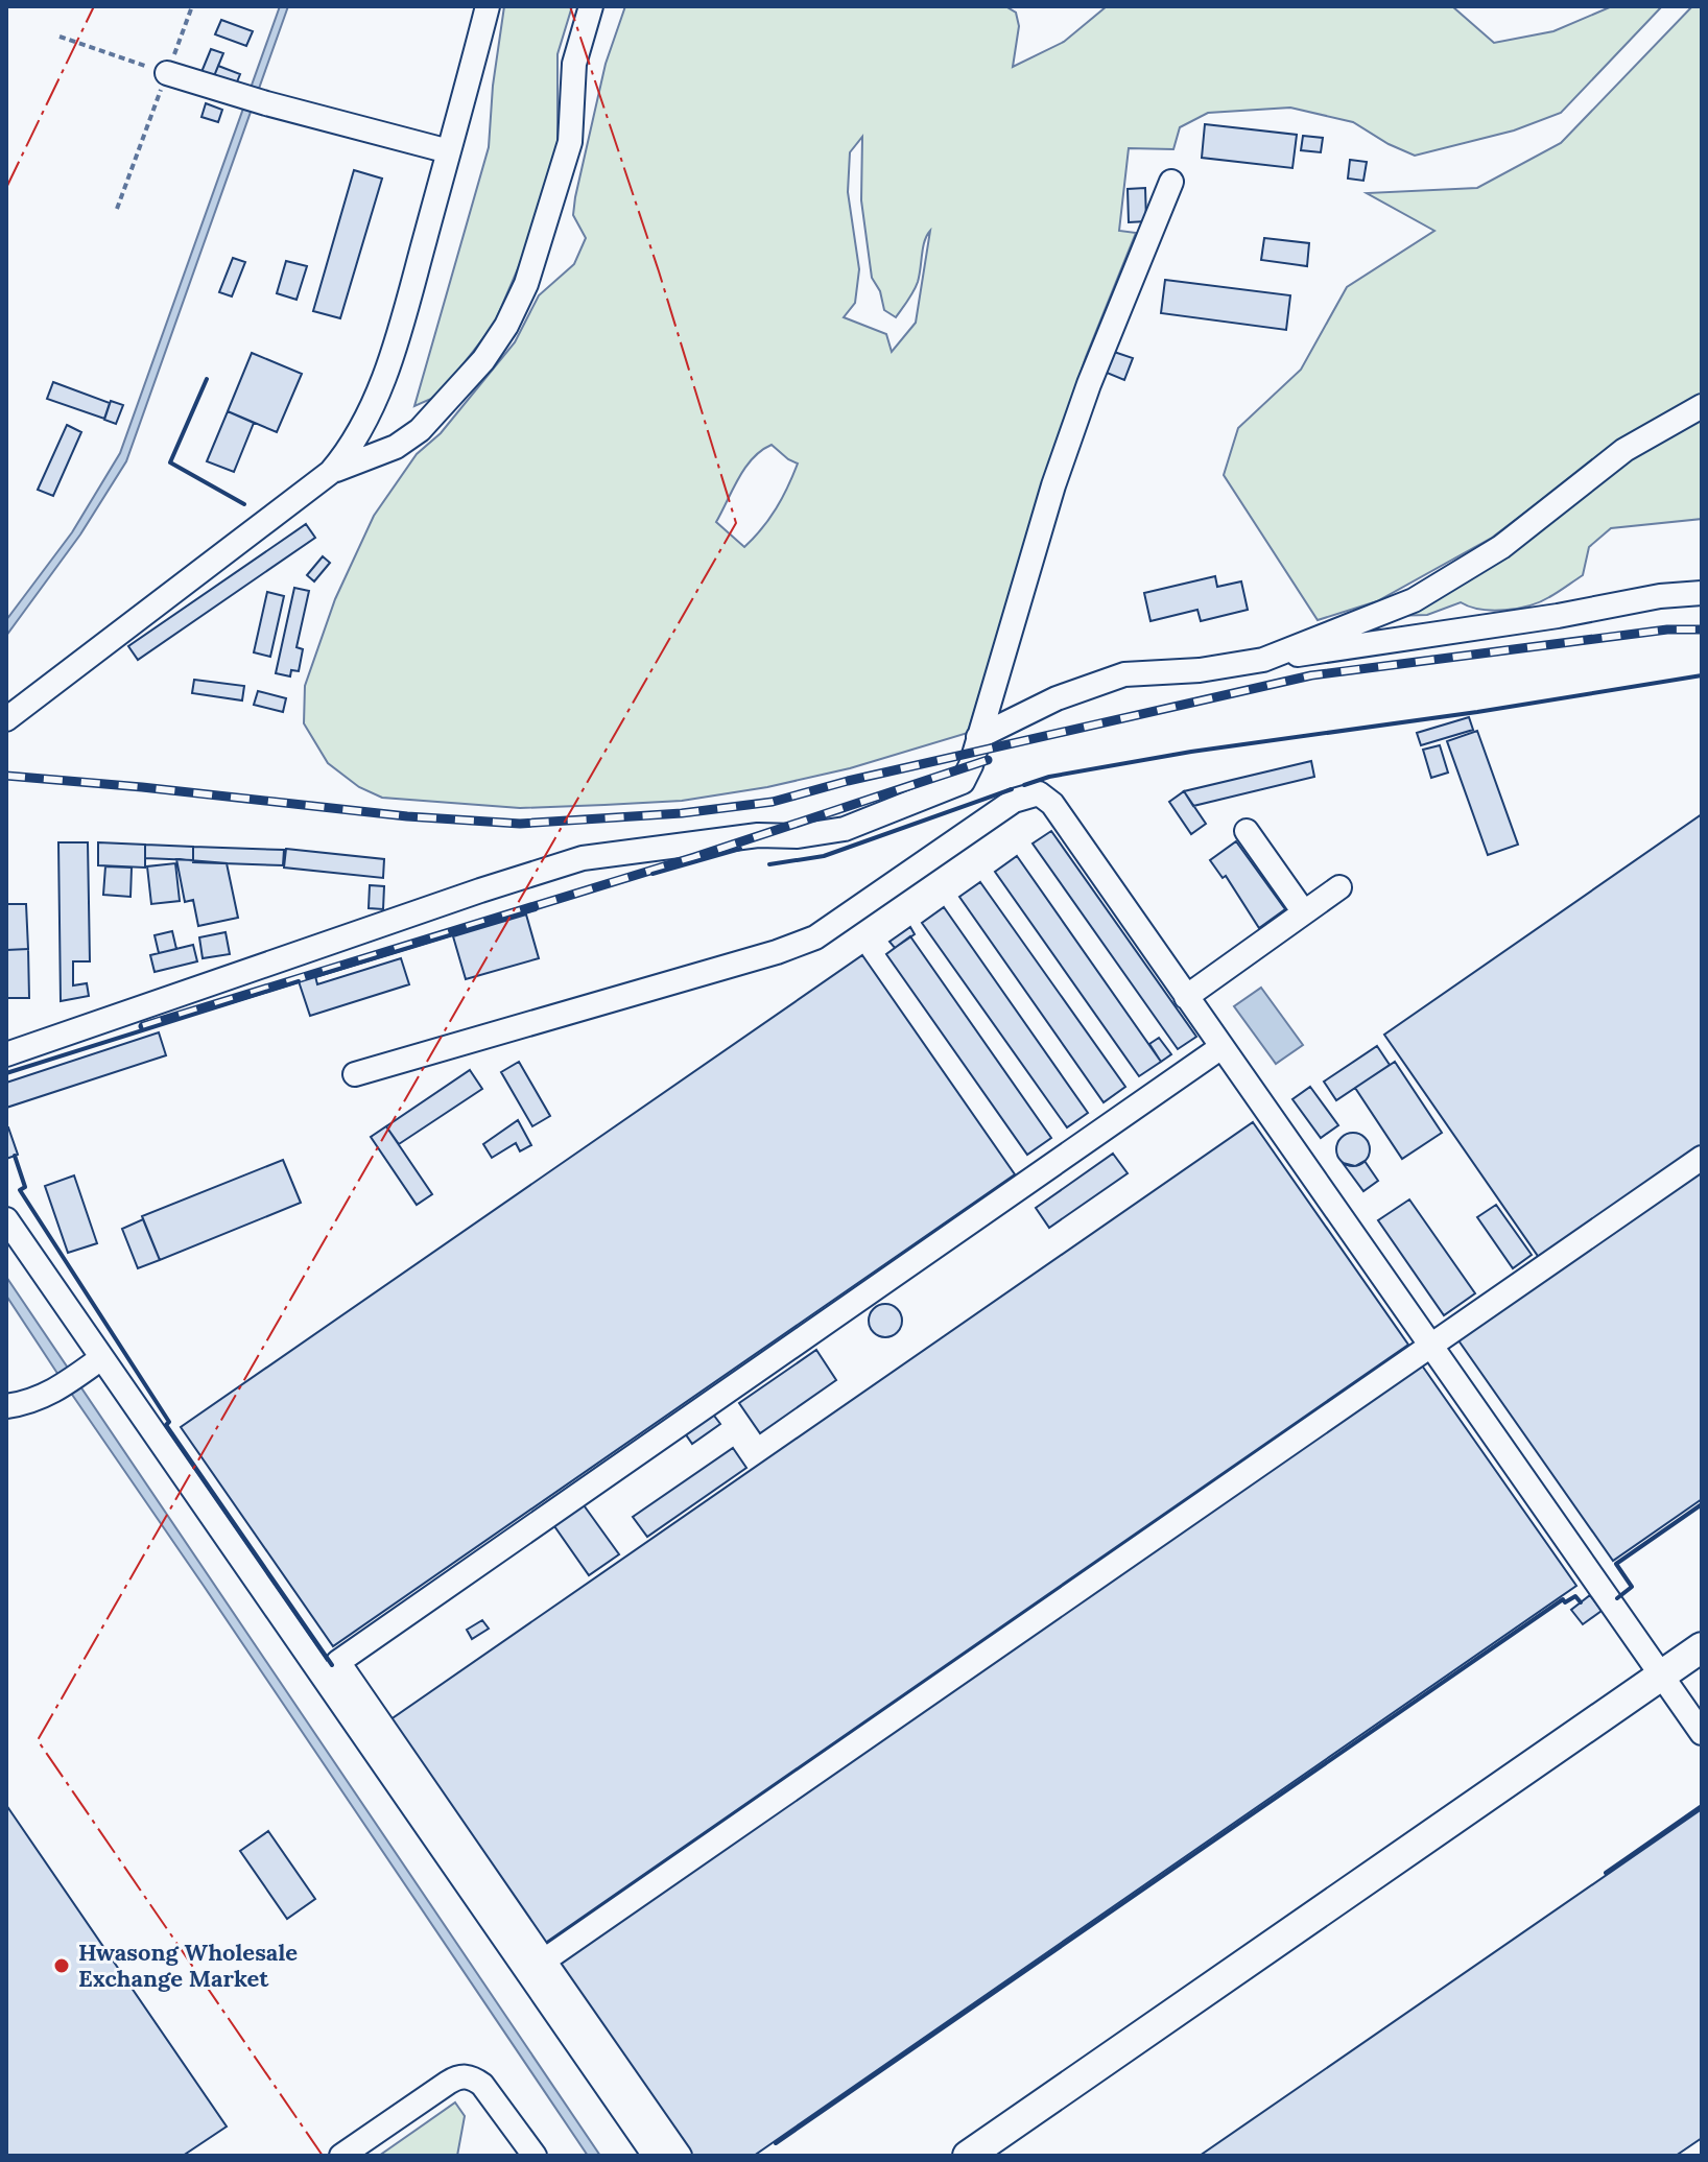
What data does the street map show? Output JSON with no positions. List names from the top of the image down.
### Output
{
  "places": ["Hwasong Wholesale Exchange Market"]
}
